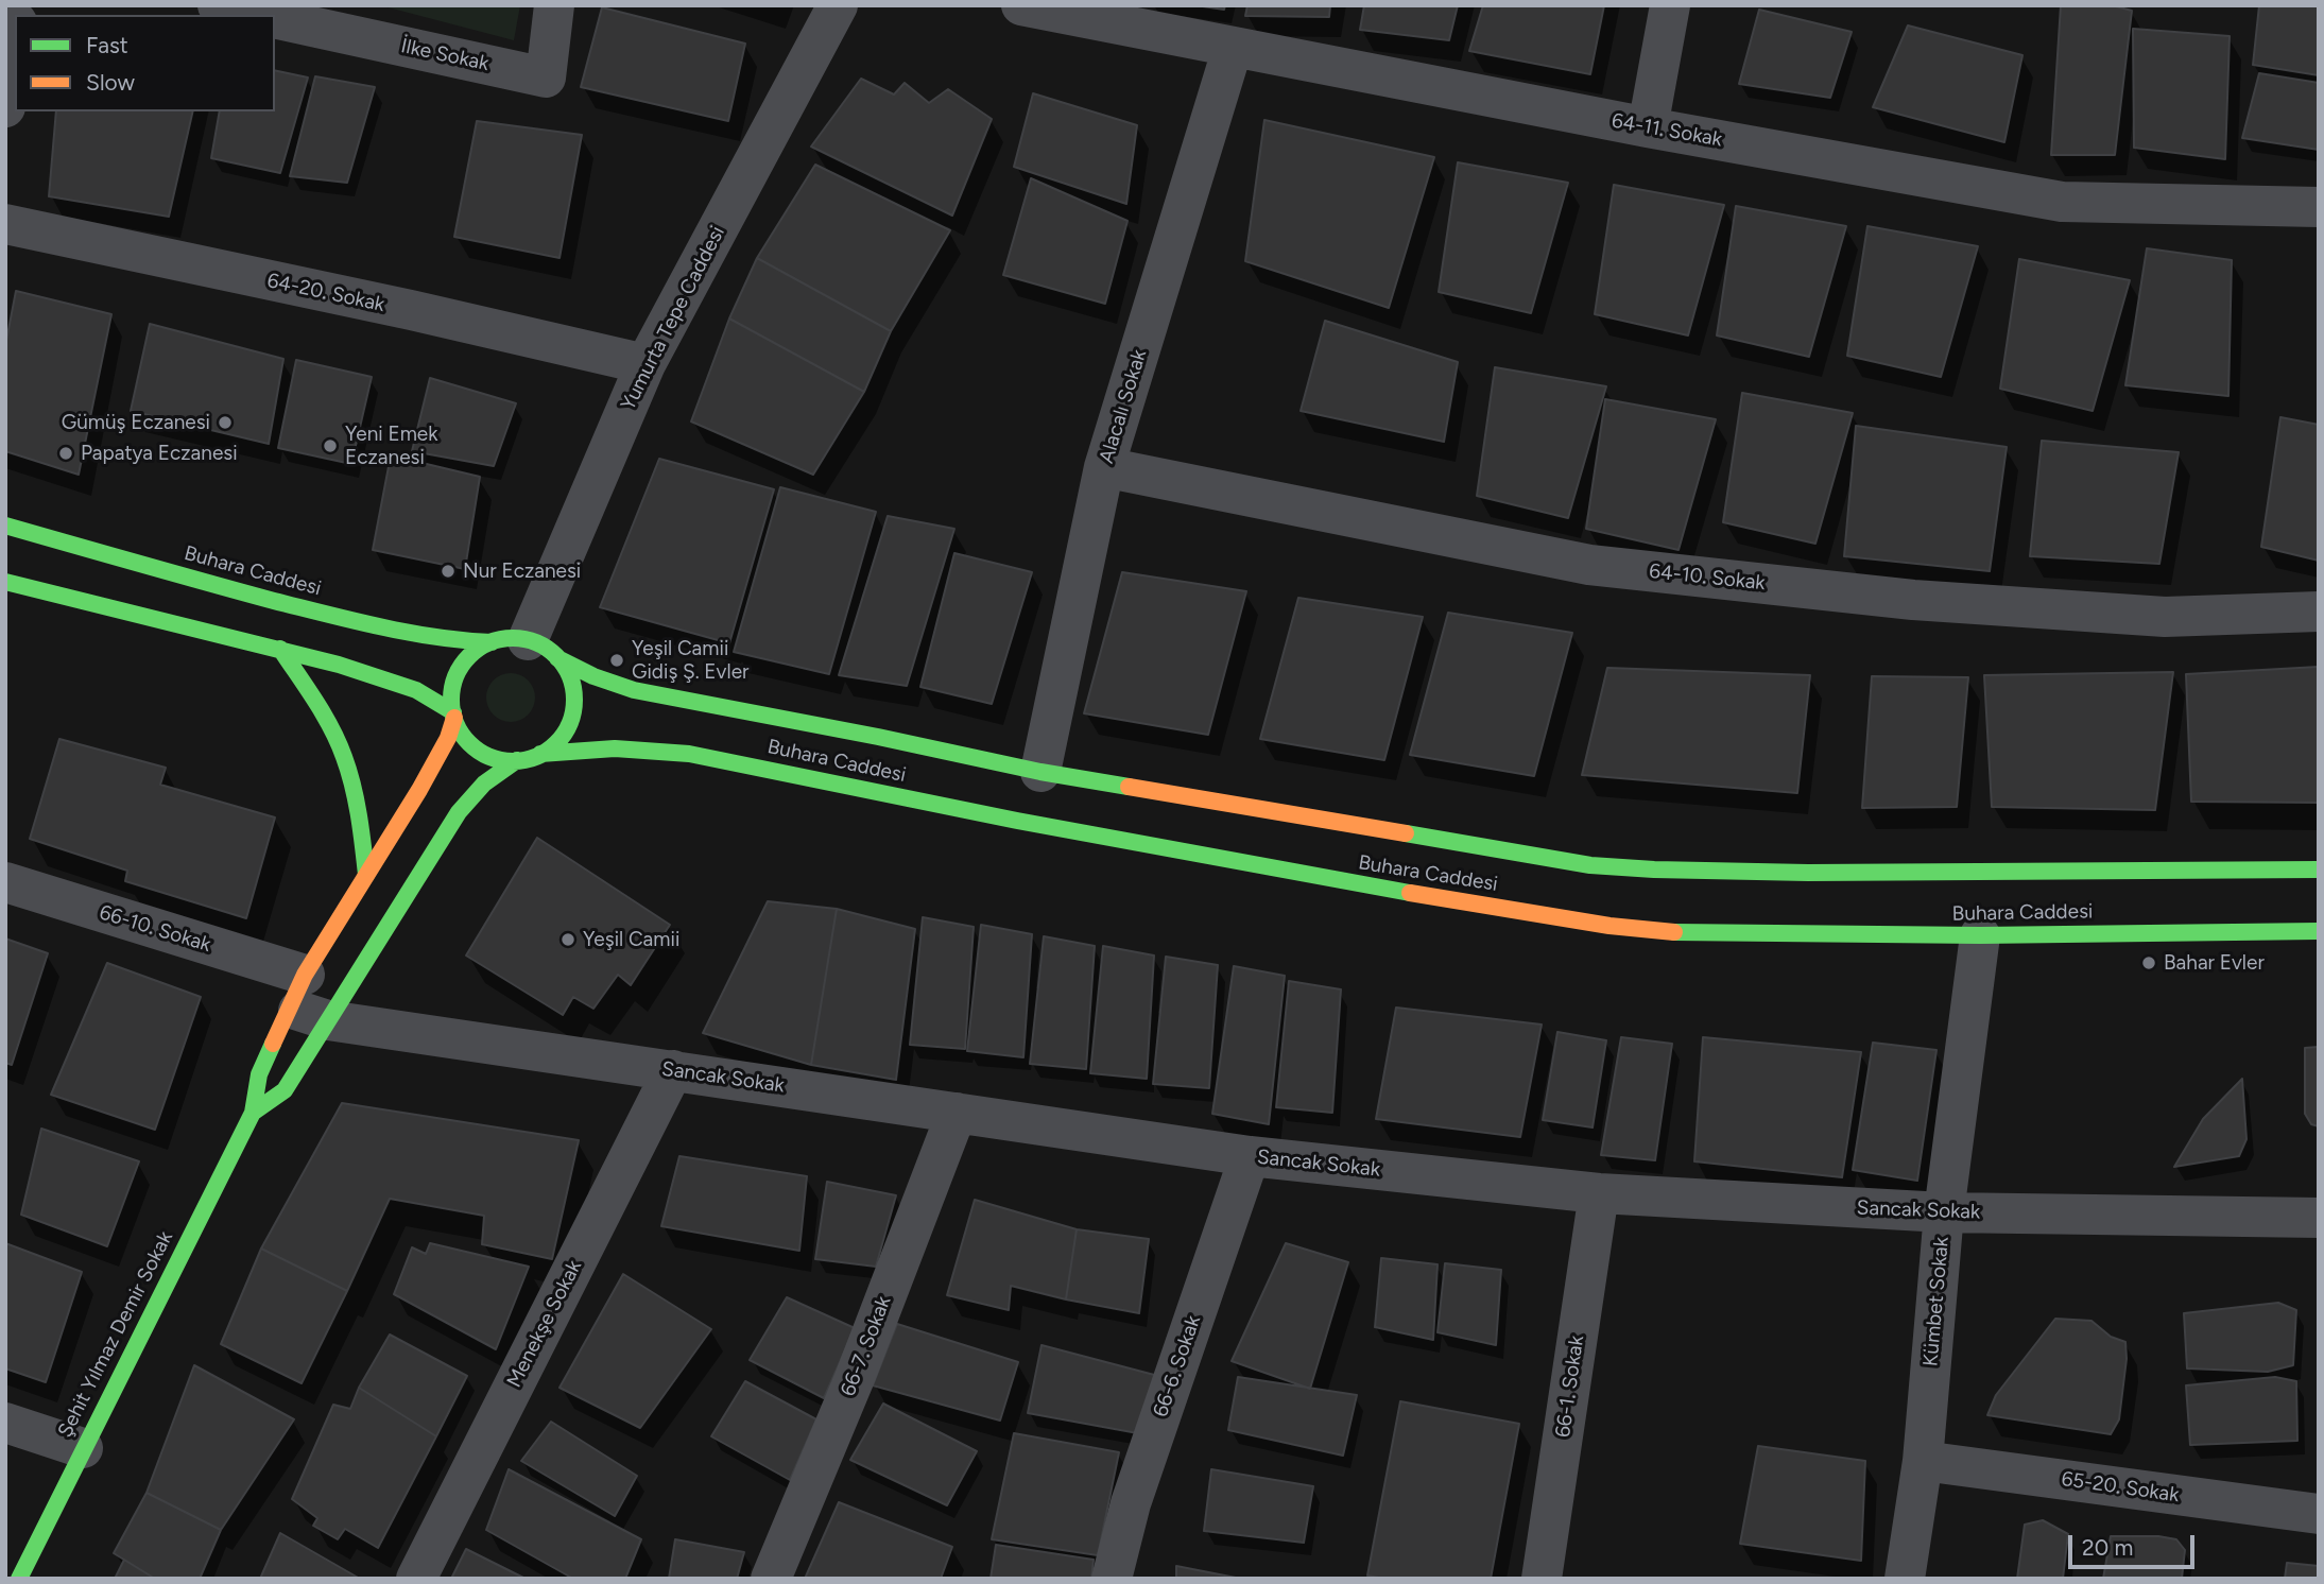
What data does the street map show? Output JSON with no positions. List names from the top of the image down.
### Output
{
  "streets": {
    "main road": ["Buhara Caddesi", "Şehit Yılmaz Demir Sokak"],
    "street": [
      "İlke Sokak",
      "64-11. Sokak",
      "64-20. Sokak",
      "Yumurta Tepe Caddesi",
      "Alacalı Sokak",
      "64-10. Sokak",
      "66-10. Sokak",
      "Sancak Sokak",
      "Kümbet Sokak",
      "Menekşe Sokak",
      "66-7. Sokak",
      "66-6. Sokak",
      "66-1. Sokak",
      "65-20. Sokak"
    ]
  },
  "crossings": [
    ["64-11. Sokak", "Alacalı Sokak"],
    ["64-20. Sokak", "Yumurta Tepe Caddesi"],
    ["Yumurta Tepe Caddesi", "Buhara Caddesi"],
    ["Yumurta Tepe Caddesi", "Şehit Yılmaz Demir Sokak"],
    ["Alacalı Sokak", "Buhara Caddesi"],
    ["Alacalı Sokak", "64-10. Sokak"],
    ["Buhara Caddesi", "Kümbet Sokak"],
    ["Buhara Caddesi", "Şehit Yılmaz Demir Sokak"],
    ["66-10. Sokak", "Sancak Sokak"],
    ["66-10. Sokak", "Şehit Yılmaz Demir Sokak"],
    ["Sancak Sokak", "Kümbet Sokak"],
    ["Sancak Sokak", "Menekşe Sokak"],
    ["Sancak Sokak", "Şehit Yılmaz Demir Sokak"],
    ["Sancak Sokak", "66-7. Sokak"],
    ["Sancak Sokak", "66-6. Sokak"],
    ["Sancak Sokak", "66-1. Sokak"],
    ["Kümbet Sokak", "65-20. Sokak"]
  ],
  "places": [
    "Gümüş Eczanesi",
    "Yeni Emek Eczanesi",
    "Papatya Eczanesi",
    "Nur Eczanesi",
    "Yeşil Camii Gidiş Ş. Evler",
    "Yeşil Camii",
    "Bahar Evler"
  ],
  "legend": ["Fast", "Slow"],
  "scale_bar": "20 m"
}
